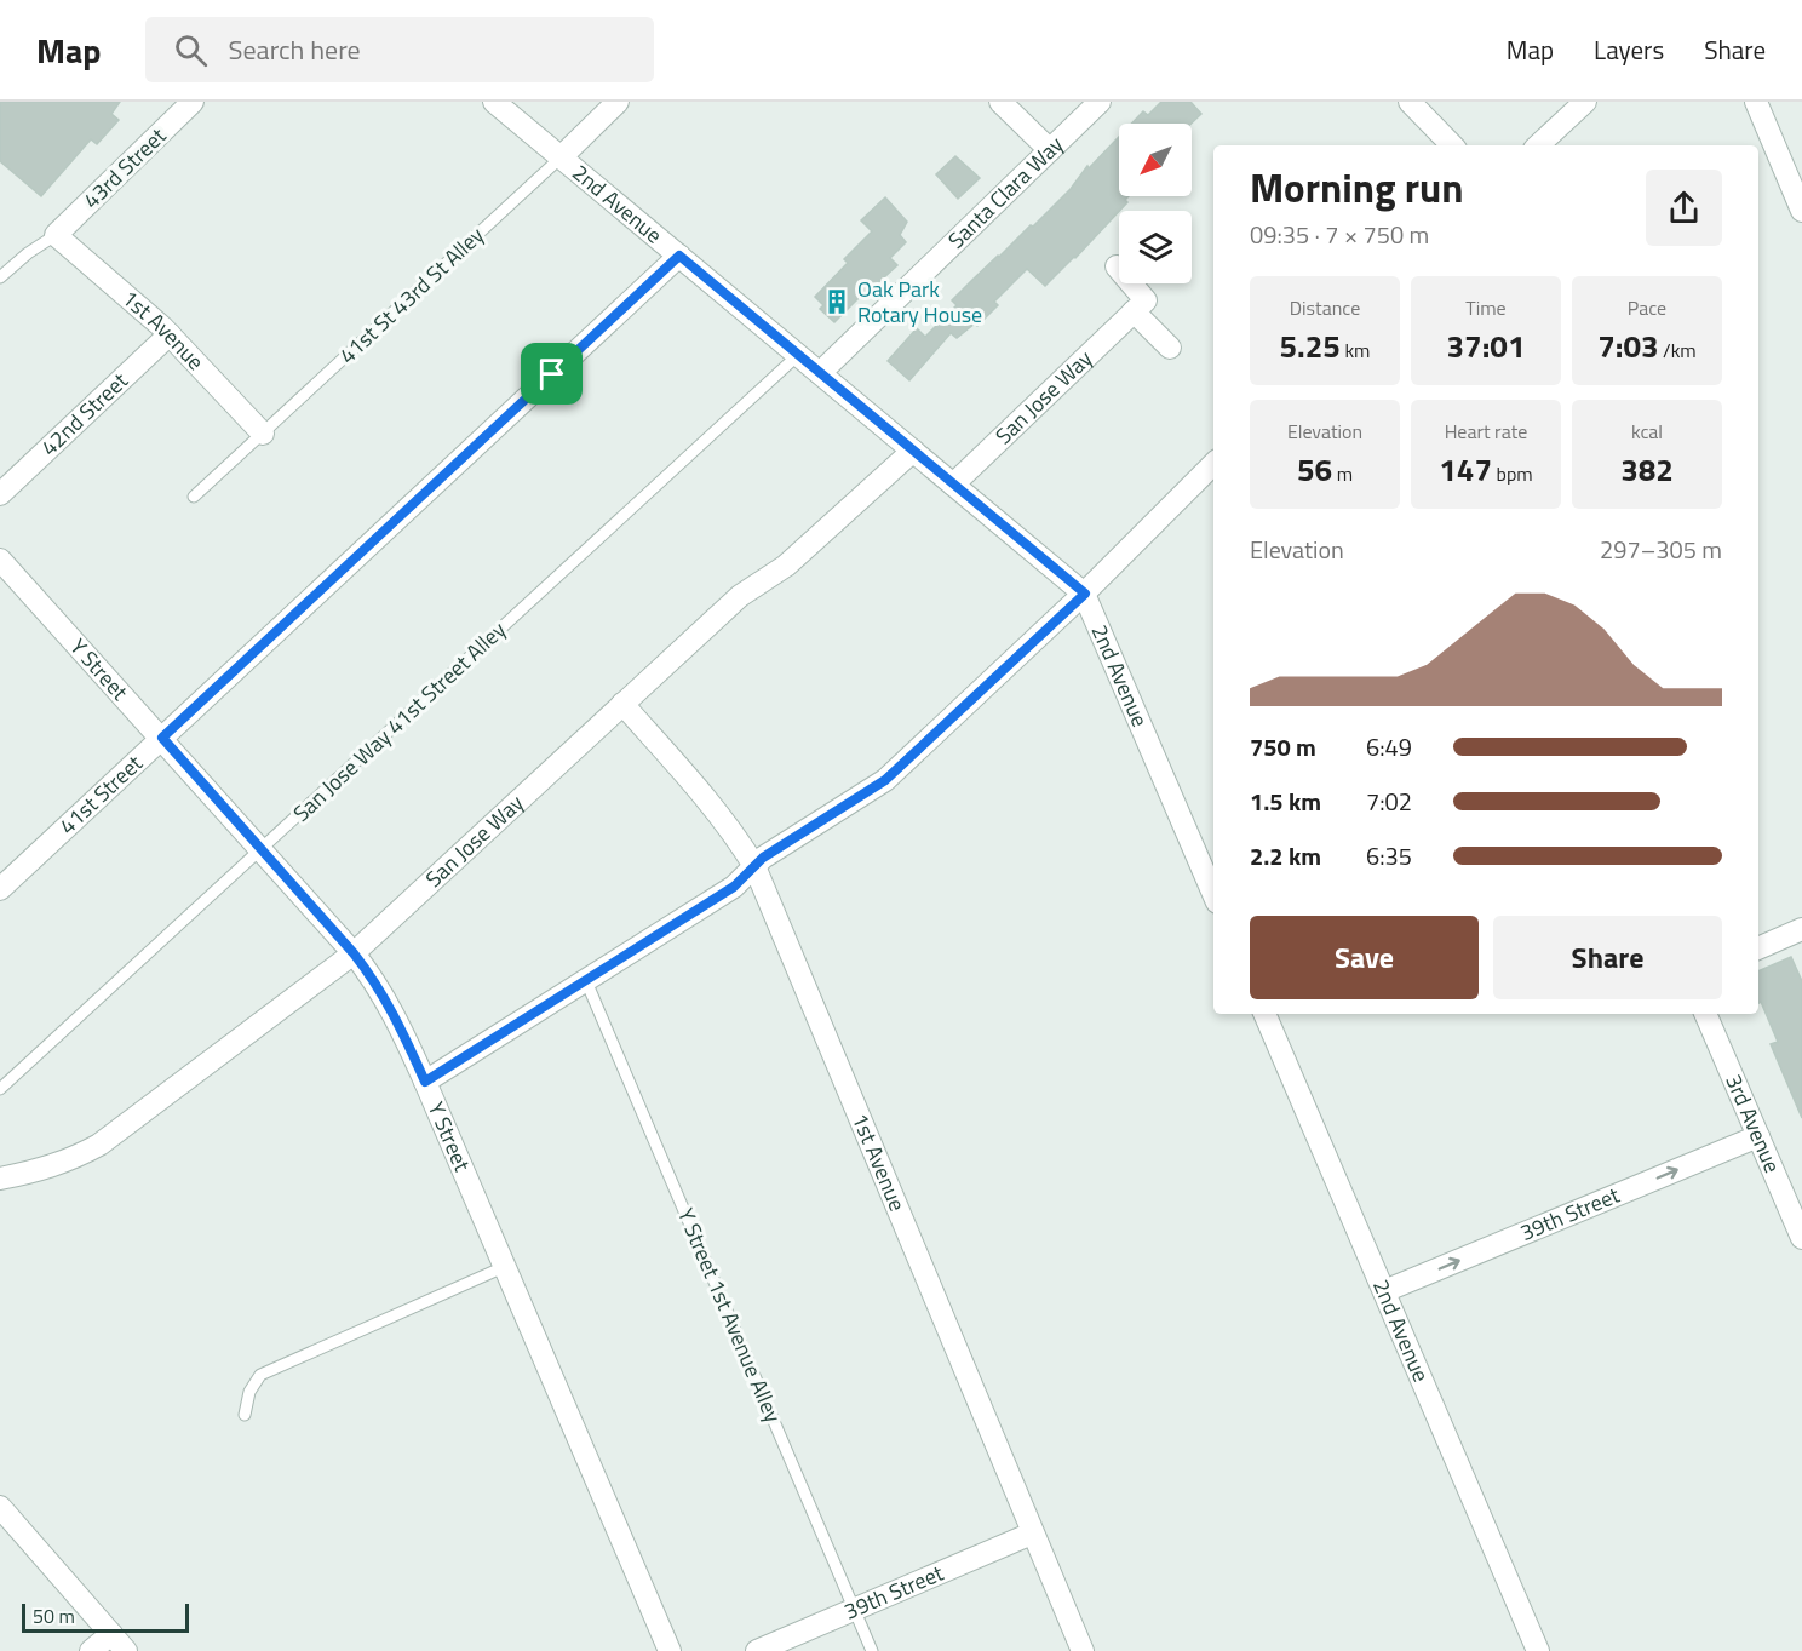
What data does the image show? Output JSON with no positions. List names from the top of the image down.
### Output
{
  "streets": {
    "street": [
      "43rd Street",
      "Santa Clara Way",
      "2nd Avenue",
      "1st Avenue",
      "San Jose Way",
      "42nd Street",
      "Y Street",
      "41st Street",
      "3rd Avenue",
      "39th Street"
    ],
    "lane": ["41st St 43rd St Alley", "San Jose Way 41st Street Alley", "Y Street 1st Avenue Alley"]
  },
  "crossings": [
    ["43rd Street", "1st Avenue"],
    ["Santa Clara Way", "2nd Avenue"],
    ["2nd Avenue", "41st St 43rd St Alley"],
    ["2nd Avenue", "San Jose Way"],
    ["2nd Avenue", "San Jose Way 41st Street Alley"],
    ["2nd Avenue", "41st Street"],
    ["2nd Avenue", "39th Street"],
    ["41st St 43rd St Alley", "1st Avenue"],
    ["1st Avenue", "San Jose Way"],
    ["1st Avenue", "42nd Street"],
    ["1st Avenue", "39th Street"],
    ["San Jose Way", "Y Street"],
    ["Y Street", "San Jose Way 41st Street Alley"],
    ["Y Street", "41st Street"],
    ["3rd Avenue", "39th Street"],
    ["39th Street", "Y Street 1st Avenue Alley"]
  ],
  "one_way": ["39th Street"],
  "places": {
    "building": ["Oak Park Rotary House"]
  },
  "scale_bar": "50 m",
  "north": "bottom left",
  "page": {
    "header": "Map",
    "search": "Search here",
    "nav": ["Map", "Layers", "Share"],
    "heading": ["Morning run", "09:35 · 7 × 750 m"],
    "stats": [
      ["Distance", "5.25 km"],
      ["Time", "37:01"],
      ["Pace", "7:03 /km"],
      ["Elevation", "56 m"],
      ["Heart rate", "147 bpm"],
      ["kcal", "382"]
    ],
    "chart": ["Elevation", "297–305 m"],
    "list": [
      {
        "name": "750 m",
        "note": "6:49"
      },
      {
        "name": "1.5 km",
        "note": "7:02"
      },
      {
        "name": "2.2 km",
        "note": "6:35"
      }
    ],
    "buttons": ["Save", "Share"],
    "scale": "50 m"
  }
}
